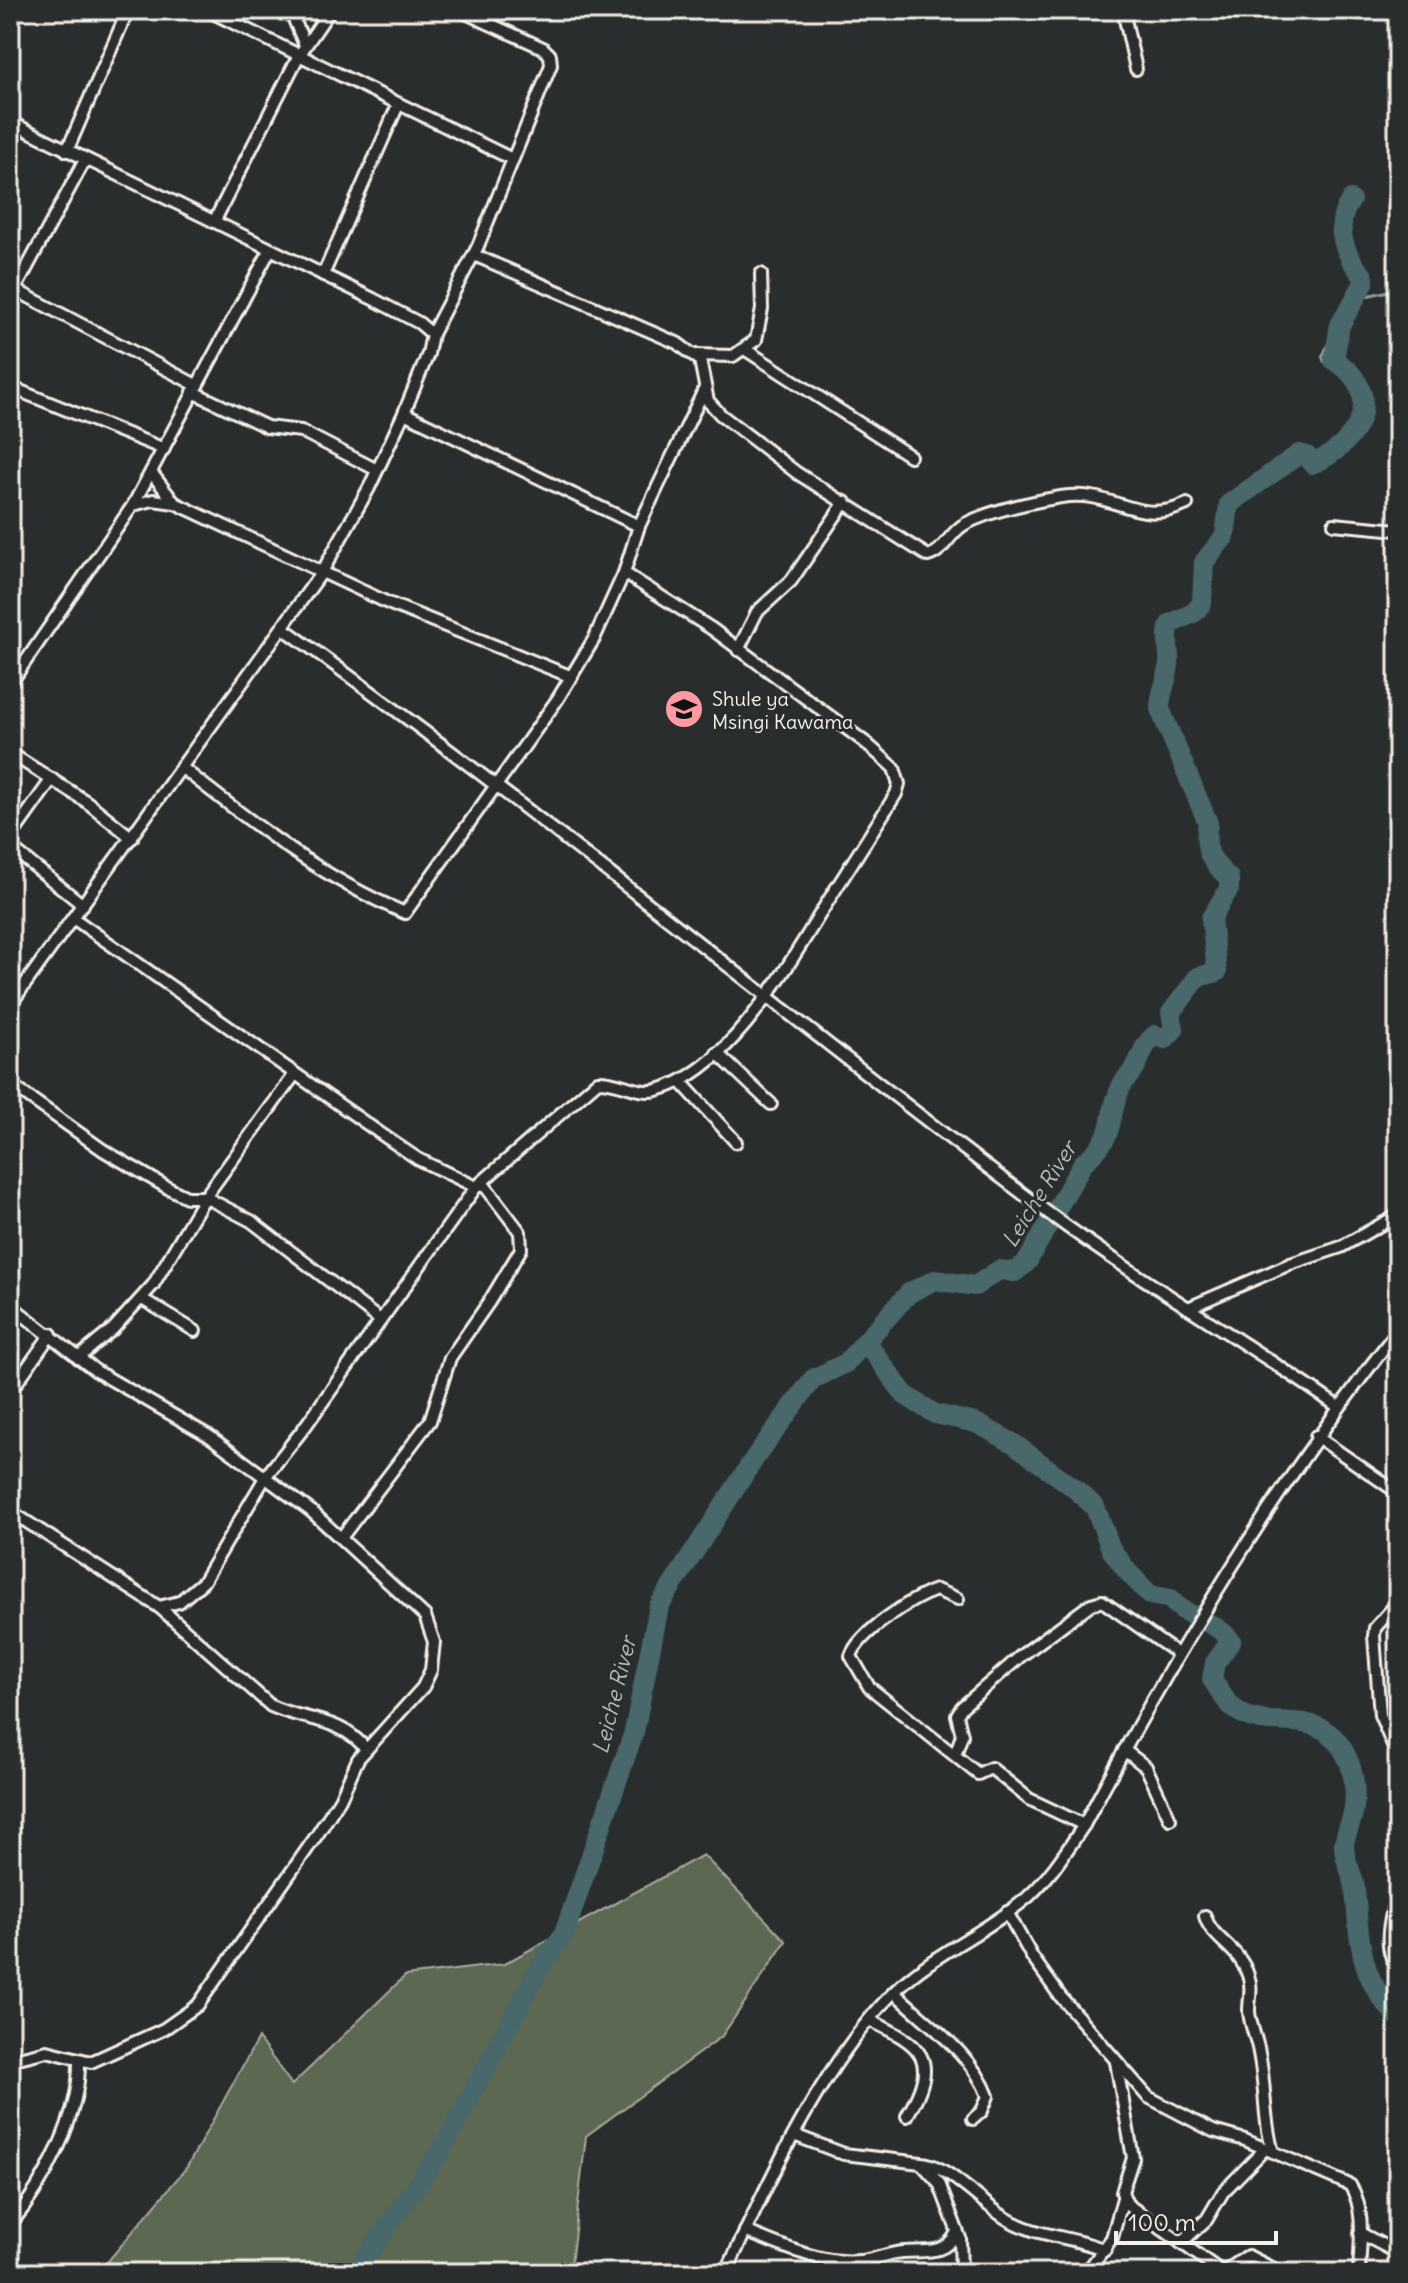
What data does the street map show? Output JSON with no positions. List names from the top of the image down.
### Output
{
  "water": ["Leiche River"],
  "places": {
    "school or university": ["Shule ya Msingi Kawama"]
  },
  "scale_bar": "100 m"
}
